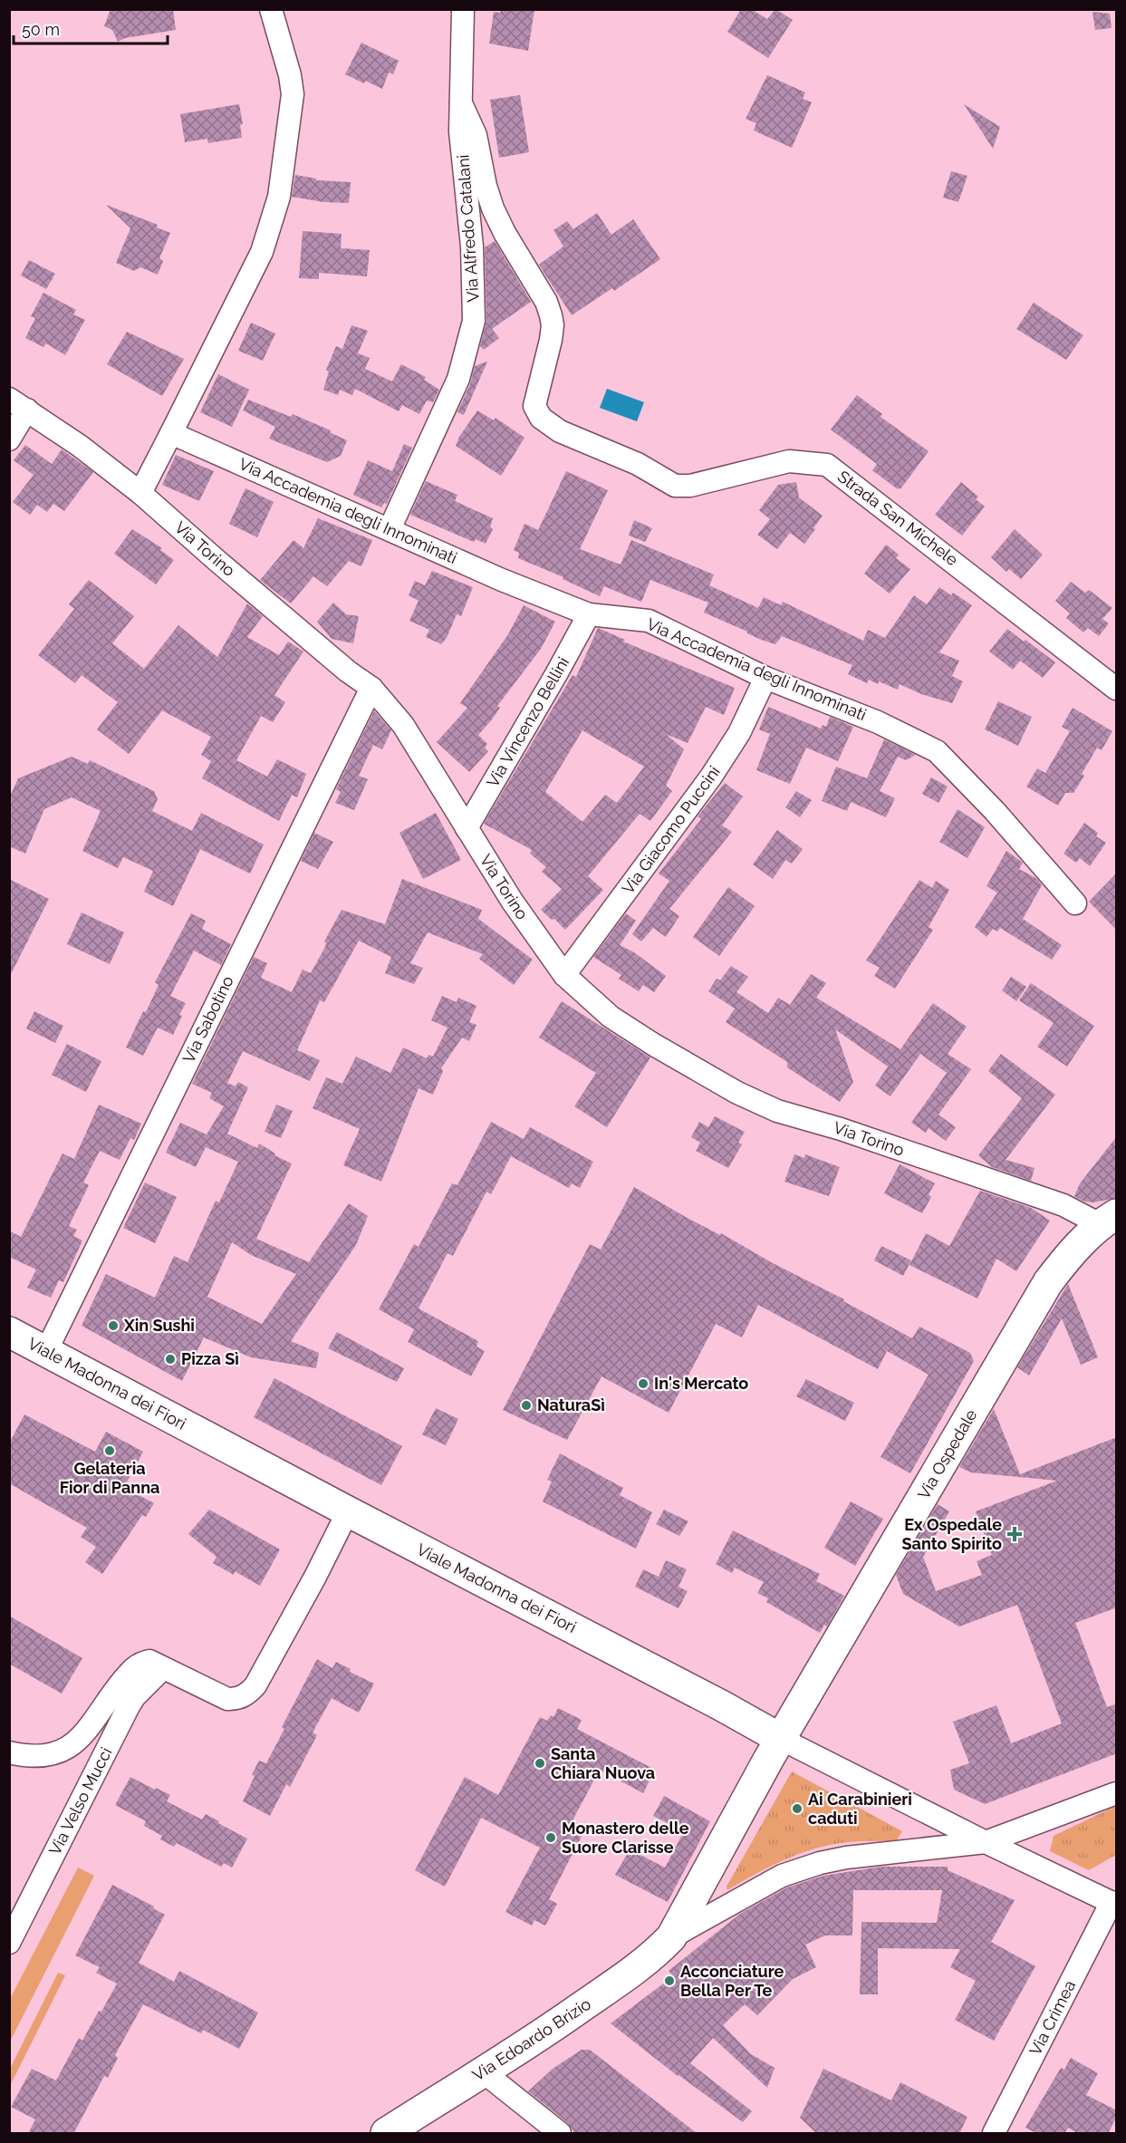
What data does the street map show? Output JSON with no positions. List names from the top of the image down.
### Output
{
  "streets": {
    "main road": ["Viale Madonna dei Fiori", "Via Ospedale", "Via Edoardo Brizio"],
    "street": [
      "Via Alfredo Catalani",
      "Via Accademia degli Innominati",
      "Strada San Michele",
      "Via Torino",
      "Via Vincenzo Bellini",
      "Via Giacomo Puccini",
      "Via Sabotino",
      "Via Velso Mucci",
      "Via Crimea"
    ]
  },
  "crossings": [
    ["Via Alfredo Catalani", "Via Accademia degli Innominati"],
    ["Via Alfredo Catalani", "Strada San Michele"],
    ["Via Accademia degli Innominati", "Via Vincenzo Bellini"],
    ["Via Accademia degli Innominati", "Via Giacomo Puccini"],
    ["Via Torino", "Via Vincenzo Bellini"],
    ["Via Torino", "Via Giacomo Puccini"],
    ["Via Torino", "Via Sabotino"],
    ["Via Torino", "Via Ospedale"],
    ["Via Sabotino", "Viale Madonna dei Fiori"],
    ["Viale Madonna dei Fiori", "Via Ospedale"],
    ["Viale Madonna dei Fiori", "Via Velso Mucci"],
    ["Viale Madonna dei Fiori", "Via Crimea"],
    ["Viale Madonna dei Fiori", "Via Edoardo Brizio"],
    ["Via Ospedale", "Via Edoardo Brizio"]
  ],
  "places": {
    "other": [
      "Xin Sushi",
      "Pizza Sì",
      "In's Mercato",
      "NaturaSì",
      "Gelateria Fior di Panna",
      "Santa Chiara Nuova",
      "Ai Carabinieri caduti",
      "Monastero delle Suore Clarisse",
      "Acconciature Bella Per Te"
    ],
    "health": ["Ex Ospedale Santo Spirito"]
  },
  "scale_bar": "50 m"
}
